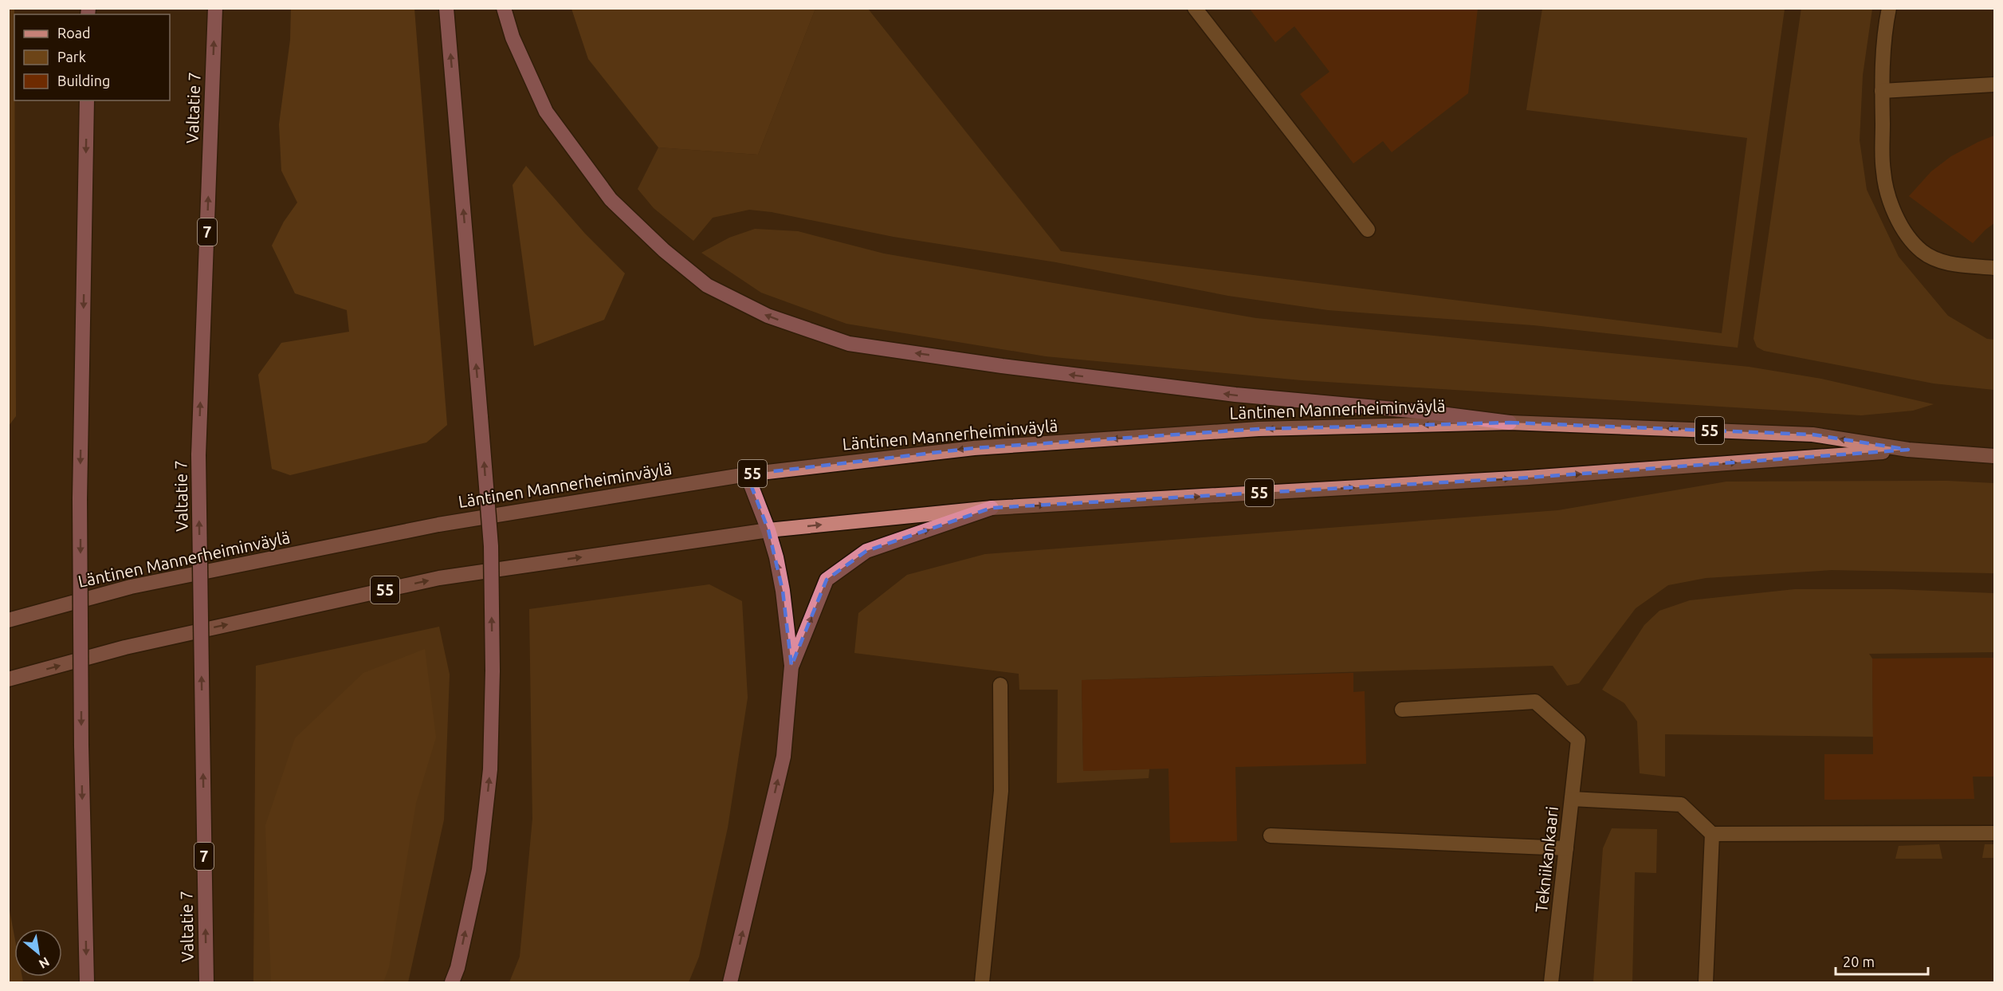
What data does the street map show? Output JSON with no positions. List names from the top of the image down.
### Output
{
  "streets": {
    "highway": ["Valtatie 7", "7"],
    "main road": ["Läntinen Mannerheiminväylä", "55"],
    "street": ["Tekniikankaari"]
  },
  "legend": ["Road", "Park", "Building"],
  "scale_bar": "20 m",
  "north": "bottom right"
}
